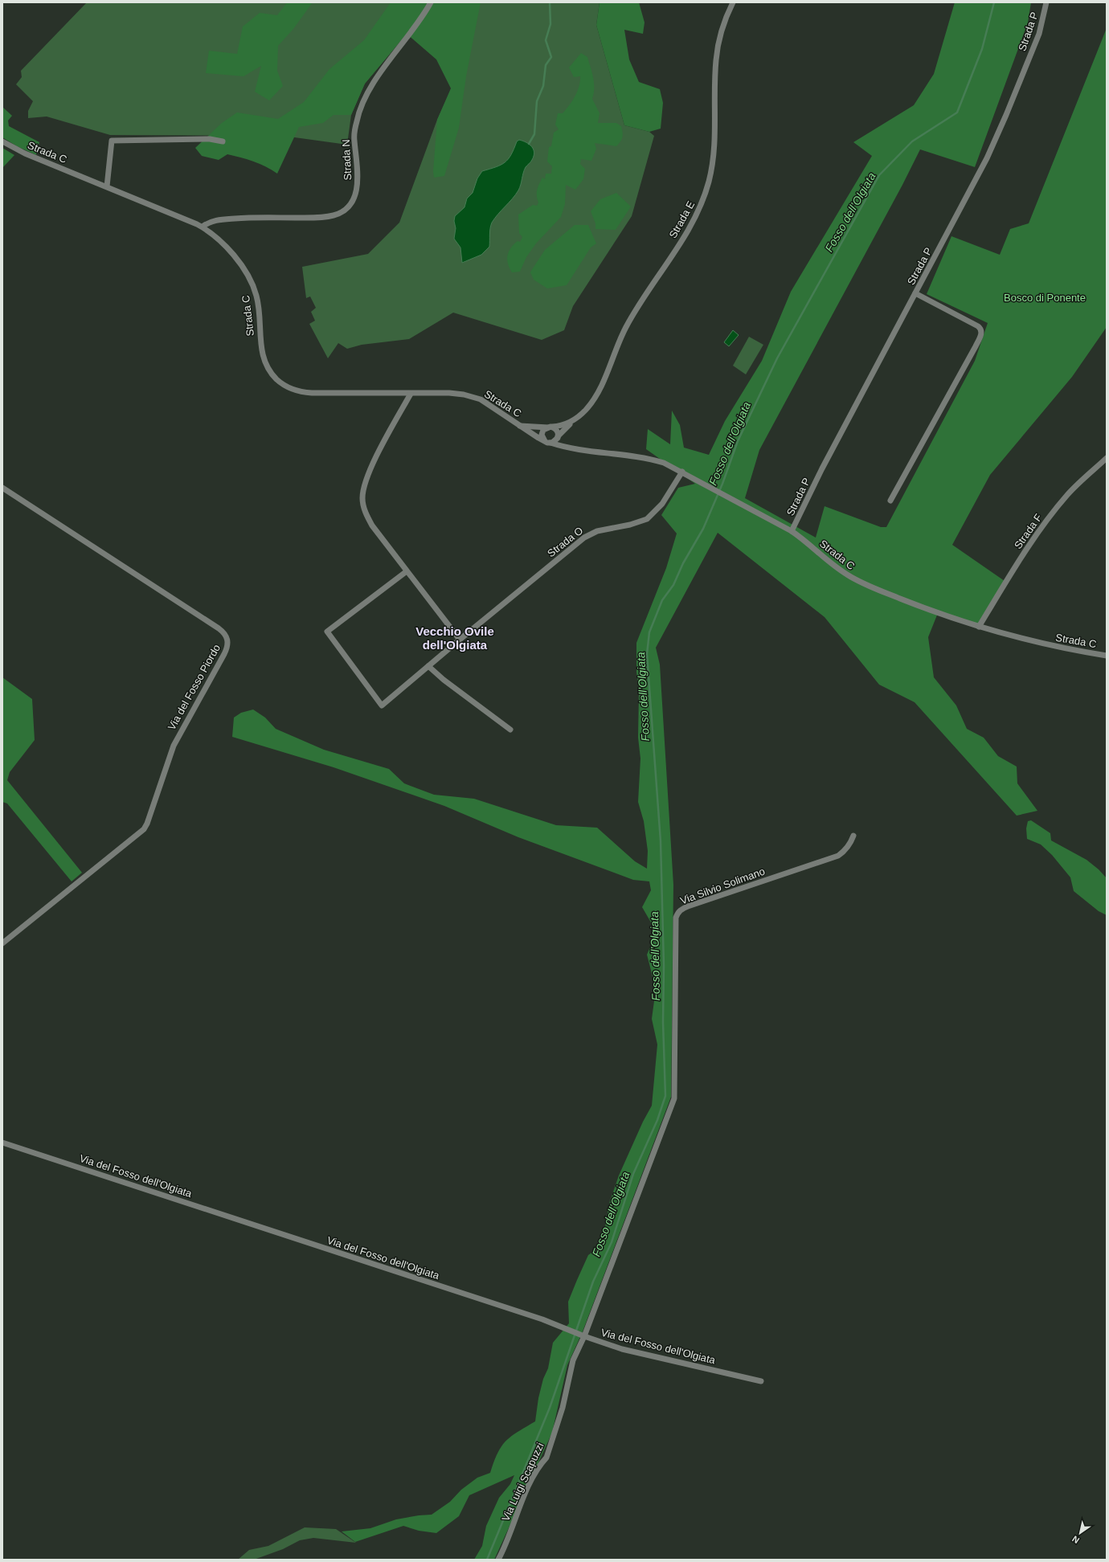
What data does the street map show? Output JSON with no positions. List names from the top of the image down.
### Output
{
  "streets": {
    "street": [
      "Strada P",
      "Strada C",
      "Strada N",
      "Strada E",
      "Strada F",
      "Strada O",
      "Via del Fosso Piordo",
      "Via Silvio Solimano",
      "Via del Fosso dell'Olgiata",
      "Via Luigi Scapuzzi"
    ]
  },
  "crossings": [
    ["Strada P", "Strada C"],
    ["Strada C", "Strada N"],
    ["Strada C", "Strada E"],
    ["Strada C", "Strada F"],
    ["Strada C", "Strada O"],
    ["Via Silvio Solimano", "Via del Fosso dell'Olgiata"],
    ["Via Silvio Solimano", "Via Luigi Scapuzzi"],
    ["Via del Fosso dell'Olgiata", "Via Luigi Scapuzzi"]
  ],
  "districts": ["Vecchio Ovile dell'Olgiata"],
  "water": ["Fosso dell’Olgiata"],
  "parks": ["Bosco di Ponente"],
  "north": "bottom left"
}
